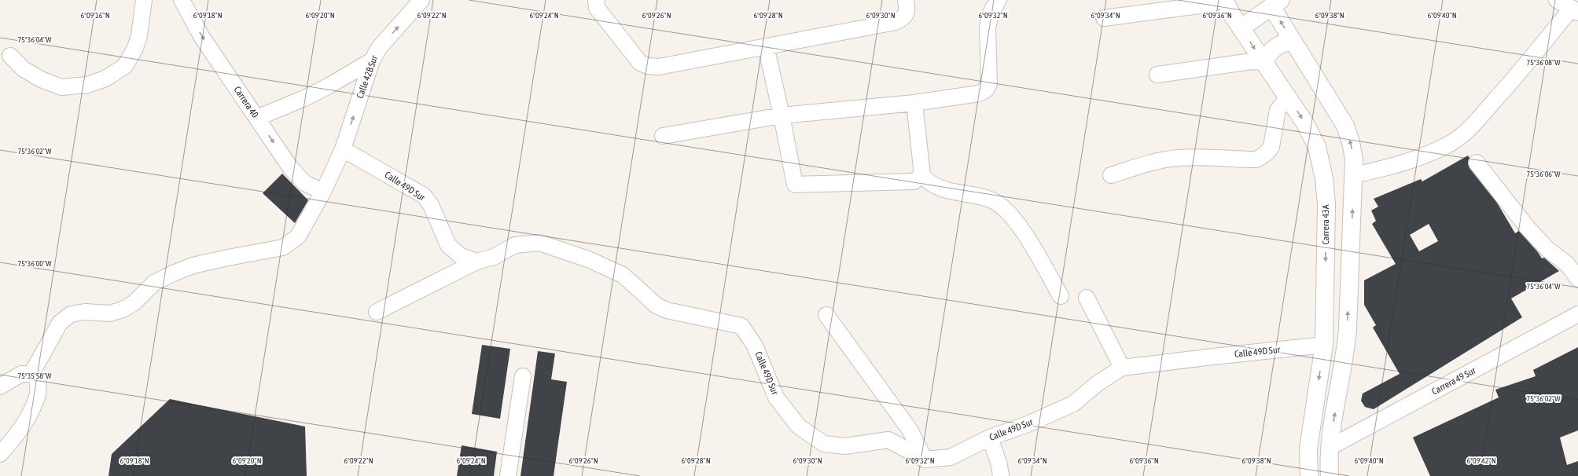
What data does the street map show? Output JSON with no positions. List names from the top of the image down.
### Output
{
  "streets": {
    "main road": ["Carrera 43A"],
    "street": [
      "Calle 42B Sur",
      "Carrera 40",
      "Calle 49D Sur",
      "Carrera 49 Sur"
    ]
  },
  "crossings": [
    ["Calle 42B Sur", "Calle 49D Sur"],
    ["Calle 49D Sur", "Carrera 43A"]
  ],
  "one_way": ["Calle 42B Sur", "Carrera 40"],
  "coordinates": [
    "6°09'16\"N",
    "6°09'18\"N",
    "6°09'20\"N",
    "6°09'22\"N",
    "6°09'24\"N",
    "6°09'26\"N",
    "6°09'28\"N",
    "6°09'30\"N",
    "6°09'32\"N",
    "6°09'34\"N",
    "6°09'36\"N",
    "6°09'38\"N",
    "6°09'40\"N",
    "75°36'04\"W",
    "75°36'08\"W",
    "75°36'02\"W",
    "75°36'06\"W",
    "75°36'00\"W",
    "75°35'58\"W",
    "6°09'42\"N"
  ]
}
